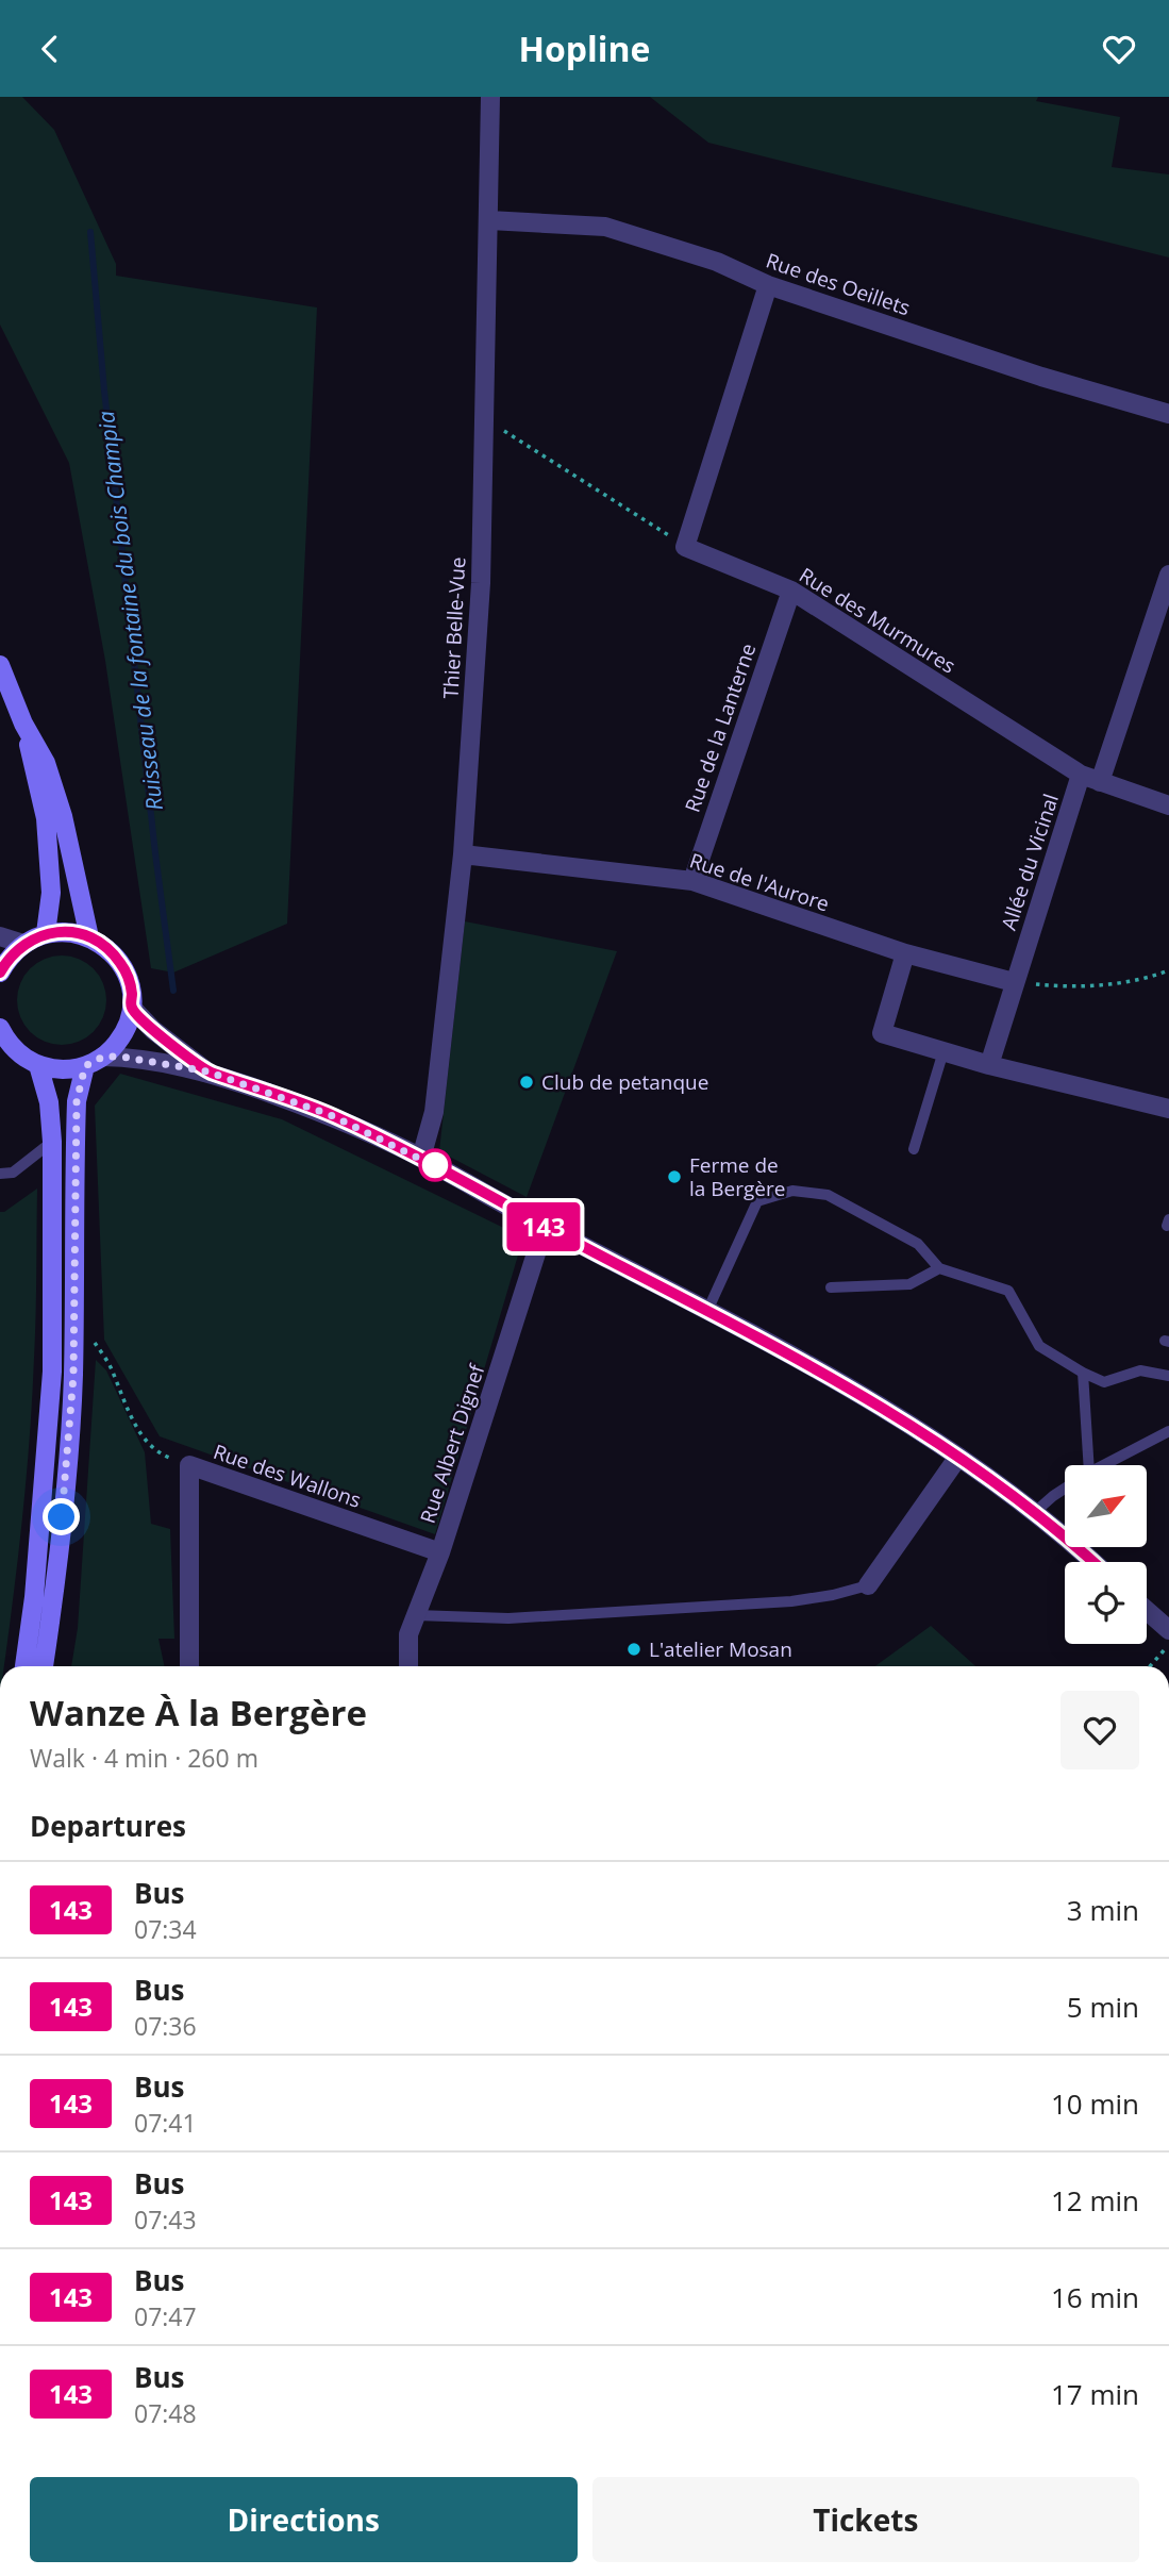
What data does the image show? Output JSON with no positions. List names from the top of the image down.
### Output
{
  "streets": {
    "street": [
      "Rue des Oeillets",
      "Rue des Murmures",
      "Thier Belle-Vue",
      "Rue de la Lanterne",
      "Allée du Vicinal",
      "Rue de l'Aurore",
      "Rue Albert Dignef",
      "Rue des Wallons"
    ]
  },
  "crossings": [
    ["Rue des Oeillets", "Thier Belle-Vue"],
    ["Rue des Murmures", "Rue de la Lanterne"],
    ["Rue des Murmures", "Allée du Vicinal"],
    ["Thier Belle-Vue", "Rue de l'Aurore"],
    ["Rue de la Lanterne", "Rue de l'Aurore"],
    ["Allée du Vicinal", "Rue de l'Aurore"],
    ["Rue Albert Dignef", "Rue des Wallons"]
  ],
  "water": ["Ruisseau de la fontaine du bois Champia"],
  "places": ["Club de petanque", "Ferme de la Bergère", "L'atelier Mosan"],
  "lines": ["bus line 143"],
  "north": "top right",
  "page": {
    "header": "Hopline",
    "on_map": "143",
    "heading": [
      ["Wanze À la Bergère", "Walk · 4 min · 260 m"],
      "Departures"
    ],
    "list": [
      {
        "mark": "143",
        "name": "Bus",
        "note": "07:34",
        "value": "3 min"
      },
      {
        "mark": "143",
        "name": "Bus",
        "note": "07:36",
        "value": "5 min"
      },
      {
        "mark": "143",
        "name": "Bus",
        "note": "07:41",
        "value": "10 min"
      },
      {
        "mark": "143",
        "name": "Bus",
        "note": "07:43",
        "value": "12 min"
      },
      {
        "mark": "143",
        "name": "Bus",
        "note": "07:47",
        "value": "16 min"
      },
      {
        "mark": "143",
        "name": "Bus",
        "note": "07:48",
        "value": "17 min"
      }
    ],
    "buttons": ["Directions", "Tickets"]
  }
}
